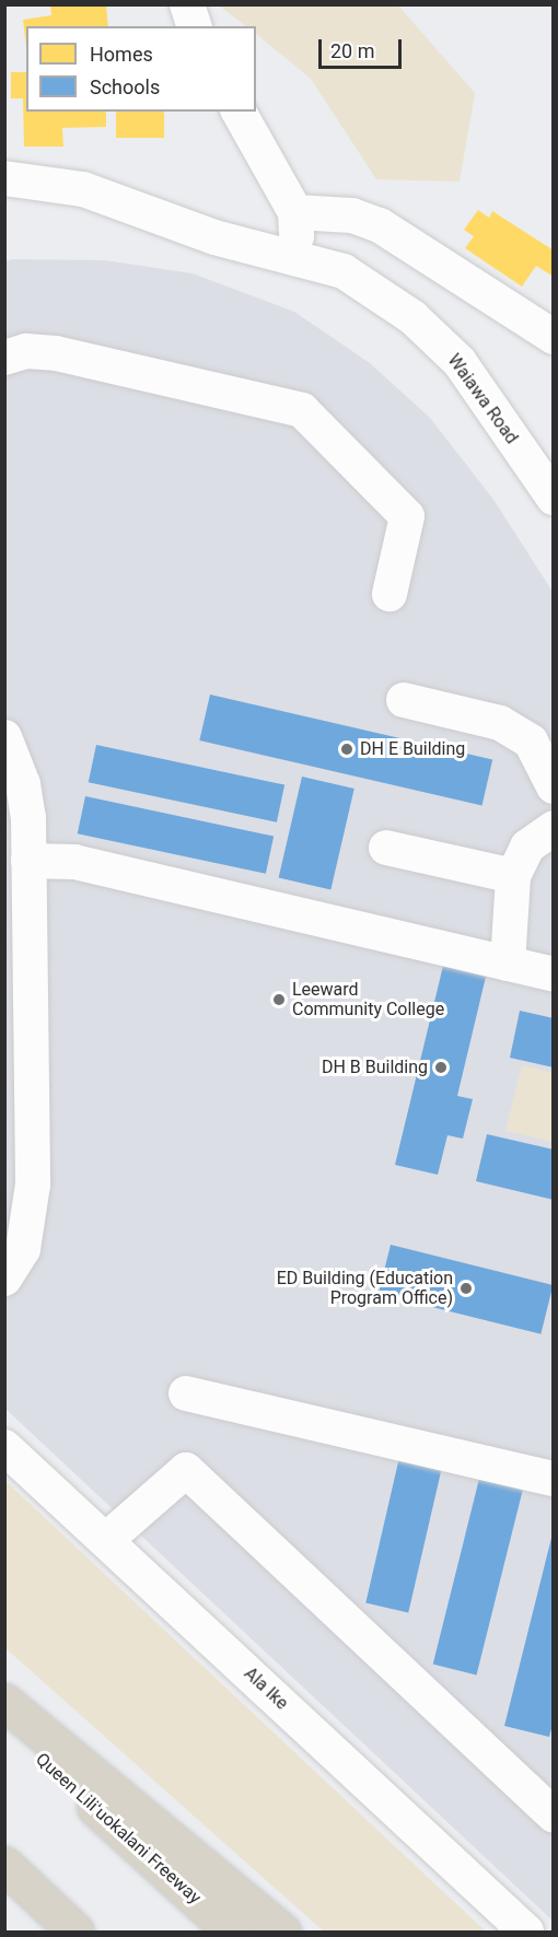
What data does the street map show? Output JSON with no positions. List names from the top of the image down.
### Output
{
  "streets": {
    "highway": ["Queen Liliʻuokalani Freeway"],
    "street": ["Waiawa Road", "Ala Ike"]
  },
  "places": [
    "DH E Building",
    "Leeward Community College",
    "DH B Building",
    "ED Building (Education Program Office)"
  ],
  "legend": ["Homes", "Schools"],
  "scale_bar": "20 m"
}
